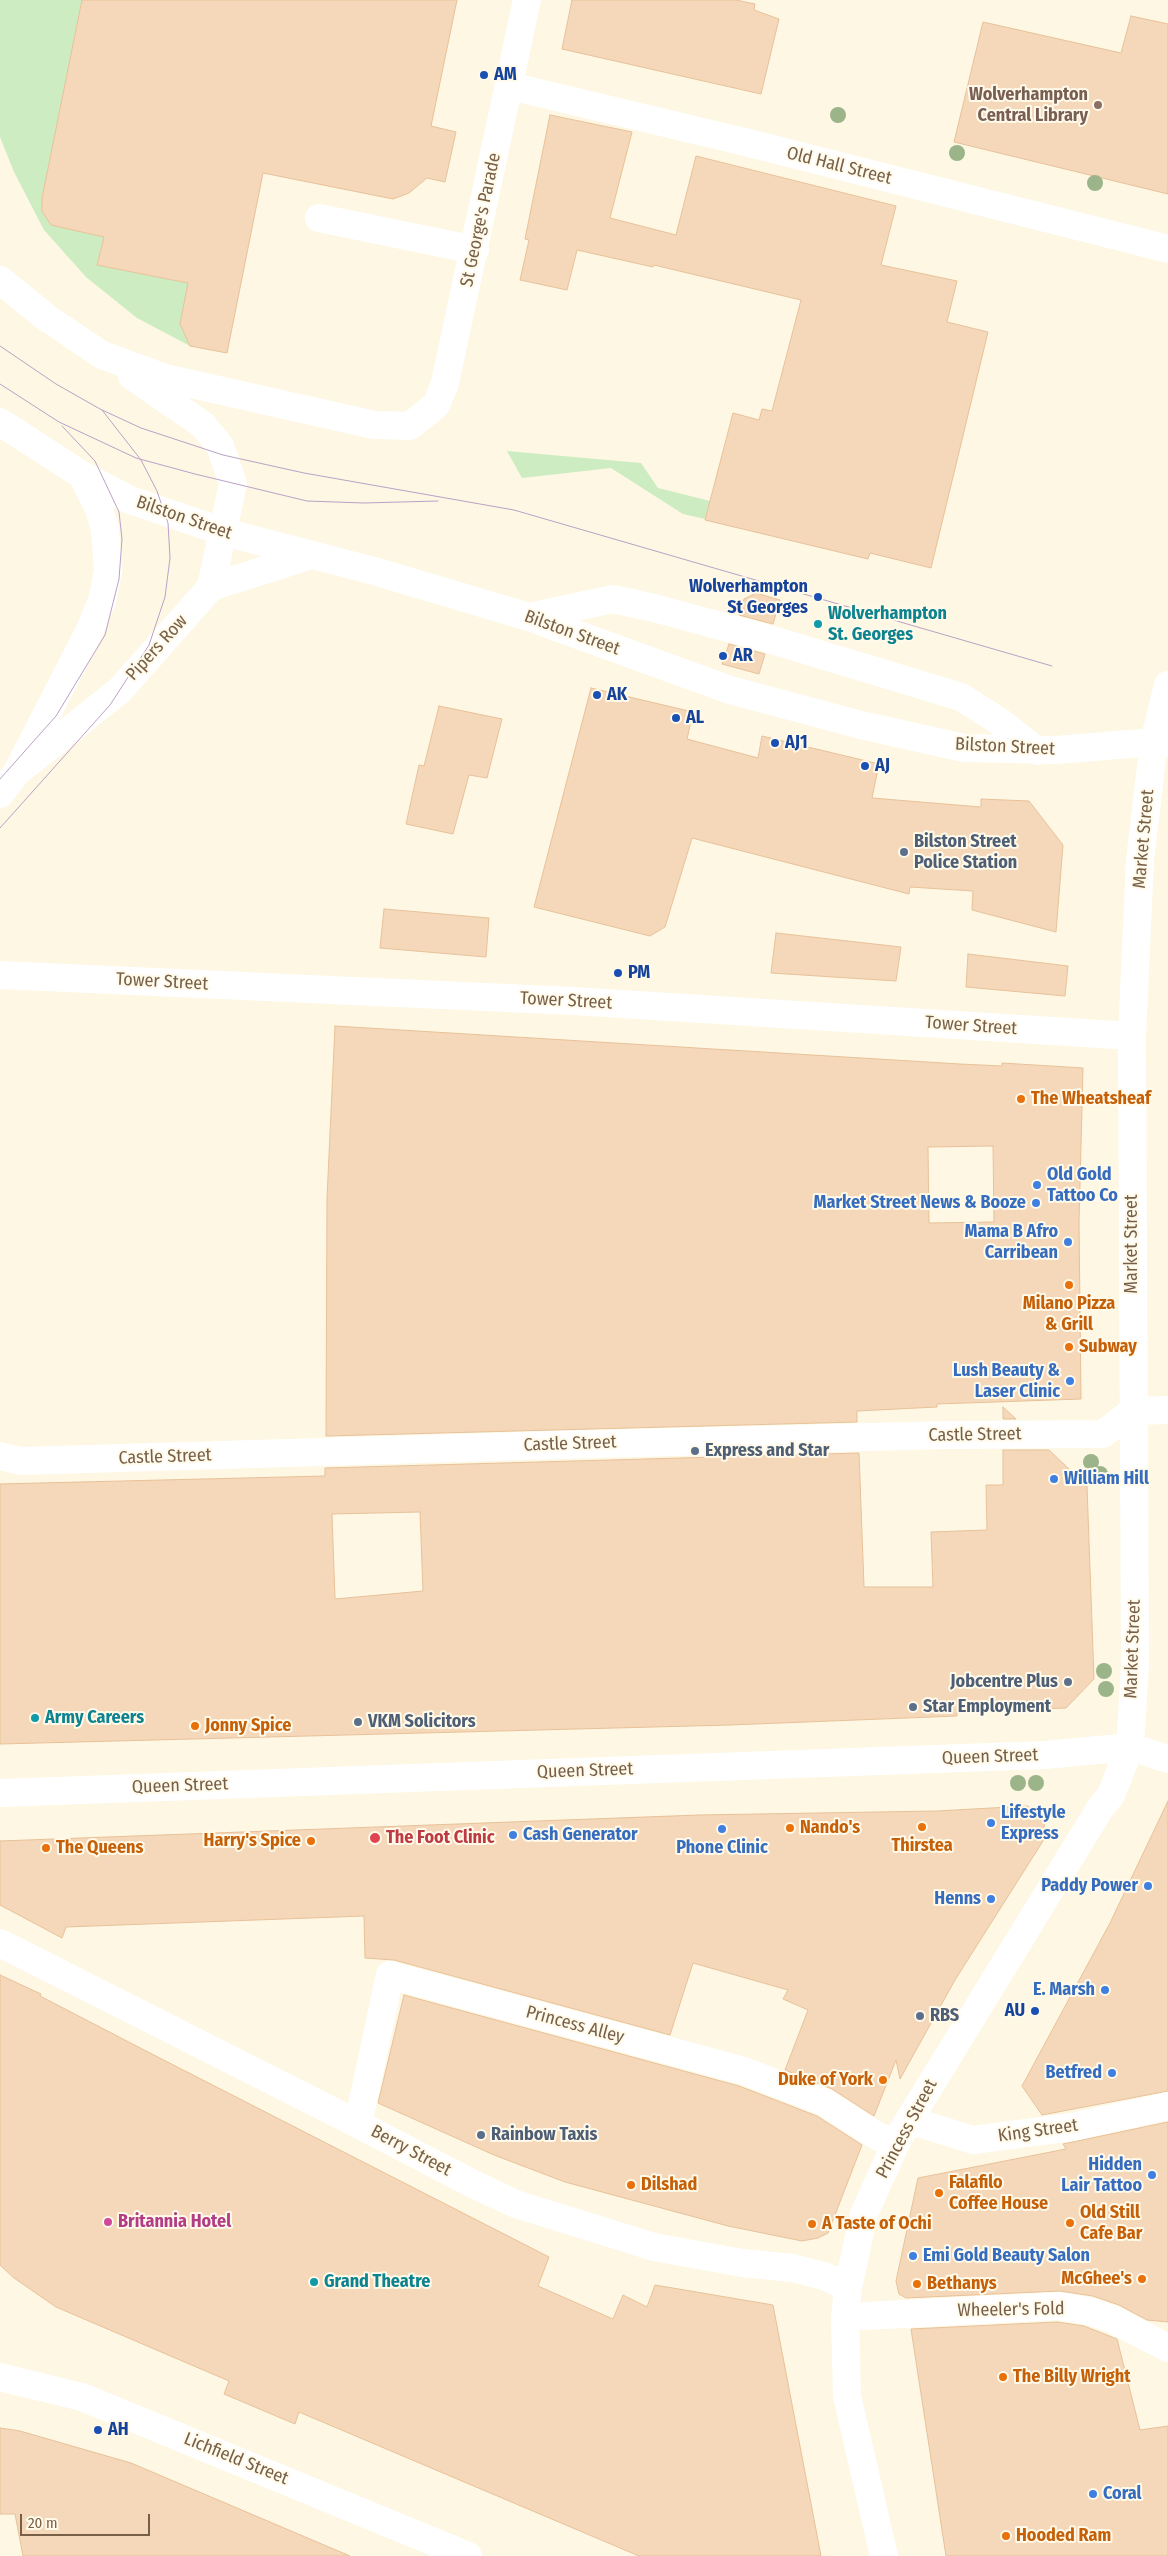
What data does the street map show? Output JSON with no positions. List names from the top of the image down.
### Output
{
  "streets": {
    "street": [
      "Old Hall Street",
      "St George's Parade",
      "Bilston Street",
      "Pipers Row",
      "Market Street",
      "Tower Street",
      "Castle Street",
      "Queen Street",
      "Princess Alley",
      "Princess Street",
      "King Street",
      "Berry Street",
      "Wheeler's Fold",
      "Lichfield Street"
    ]
  },
  "crossings": [
    ["Old Hall Street", "St George's Parade"],
    ["Bilston Street", "Pipers Row"],
    ["Bilston Street", "Market Street"],
    ["Market Street", "Tower Street"],
    ["Market Street", "Castle Street"],
    ["Market Street", "Queen Street"],
    ["Market Street", "Princess Street"],
    ["Queen Street", "Princess Street"],
    ["Princess Alley", "Princess Street"],
    ["Princess Alley", "King Street"],
    ["Princess Alley", "Berry Street"],
    ["Princess Street", "King Street"],
    ["Princess Street", "Berry Street"],
    ["Princess Street", "Wheeler's Fold"]
  ],
  "places": [
    "AM",
    "Wolverhampton Central Library",
    "Wolverhampton St Georges",
    "Wolverhampton St. Georges",
    "AR",
    "AK",
    "AL",
    "AJ1",
    "AJ",
    "Bilston Street Police Station",
    "PM",
    "The Wheatsheaf",
    "Old Gold Tattoo Co",
    "Market Street News & Booze",
    "Mama B Afro Carribean",
    "Milano Pizza & Grill",
    "Subway",
    "Lush Beauty & Laser Clinic",
    "Express and Star",
    "William Hill",
    "Jobcentre Plus",
    "Star Employment",
    "Army Careers",
    "VKM Solicitors",
    "Jonny Spice",
    "Lifestyle Express",
    "Thirstea",
    "Nando's",
    "Phone Clinic",
    "Cash Generator",
    "The Foot Clinic",
    "Harry's Spice",
    "The Queens",
    "Paddy Power",
    "Henns",
    "E. Marsh",
    "AU",
    "RBS",
    "Betfred",
    "Duke of York",
    "Rainbow Taxis",
    "Hidden Lair Tattoo",
    "Dilshad",
    "Falafilo Coffee House",
    "Britannia Hotel",
    "Old Still Cafe Bar",
    "A Taste of Ochi",
    "Emi Gold Beauty Salon",
    "McGhee's",
    "Grand Theatre",
    "Bethanys",
    "The Billy Wright",
    "AH",
    "Coral",
    "Hooded Ram"
  ],
  "scale_bar": "20 m"
}
